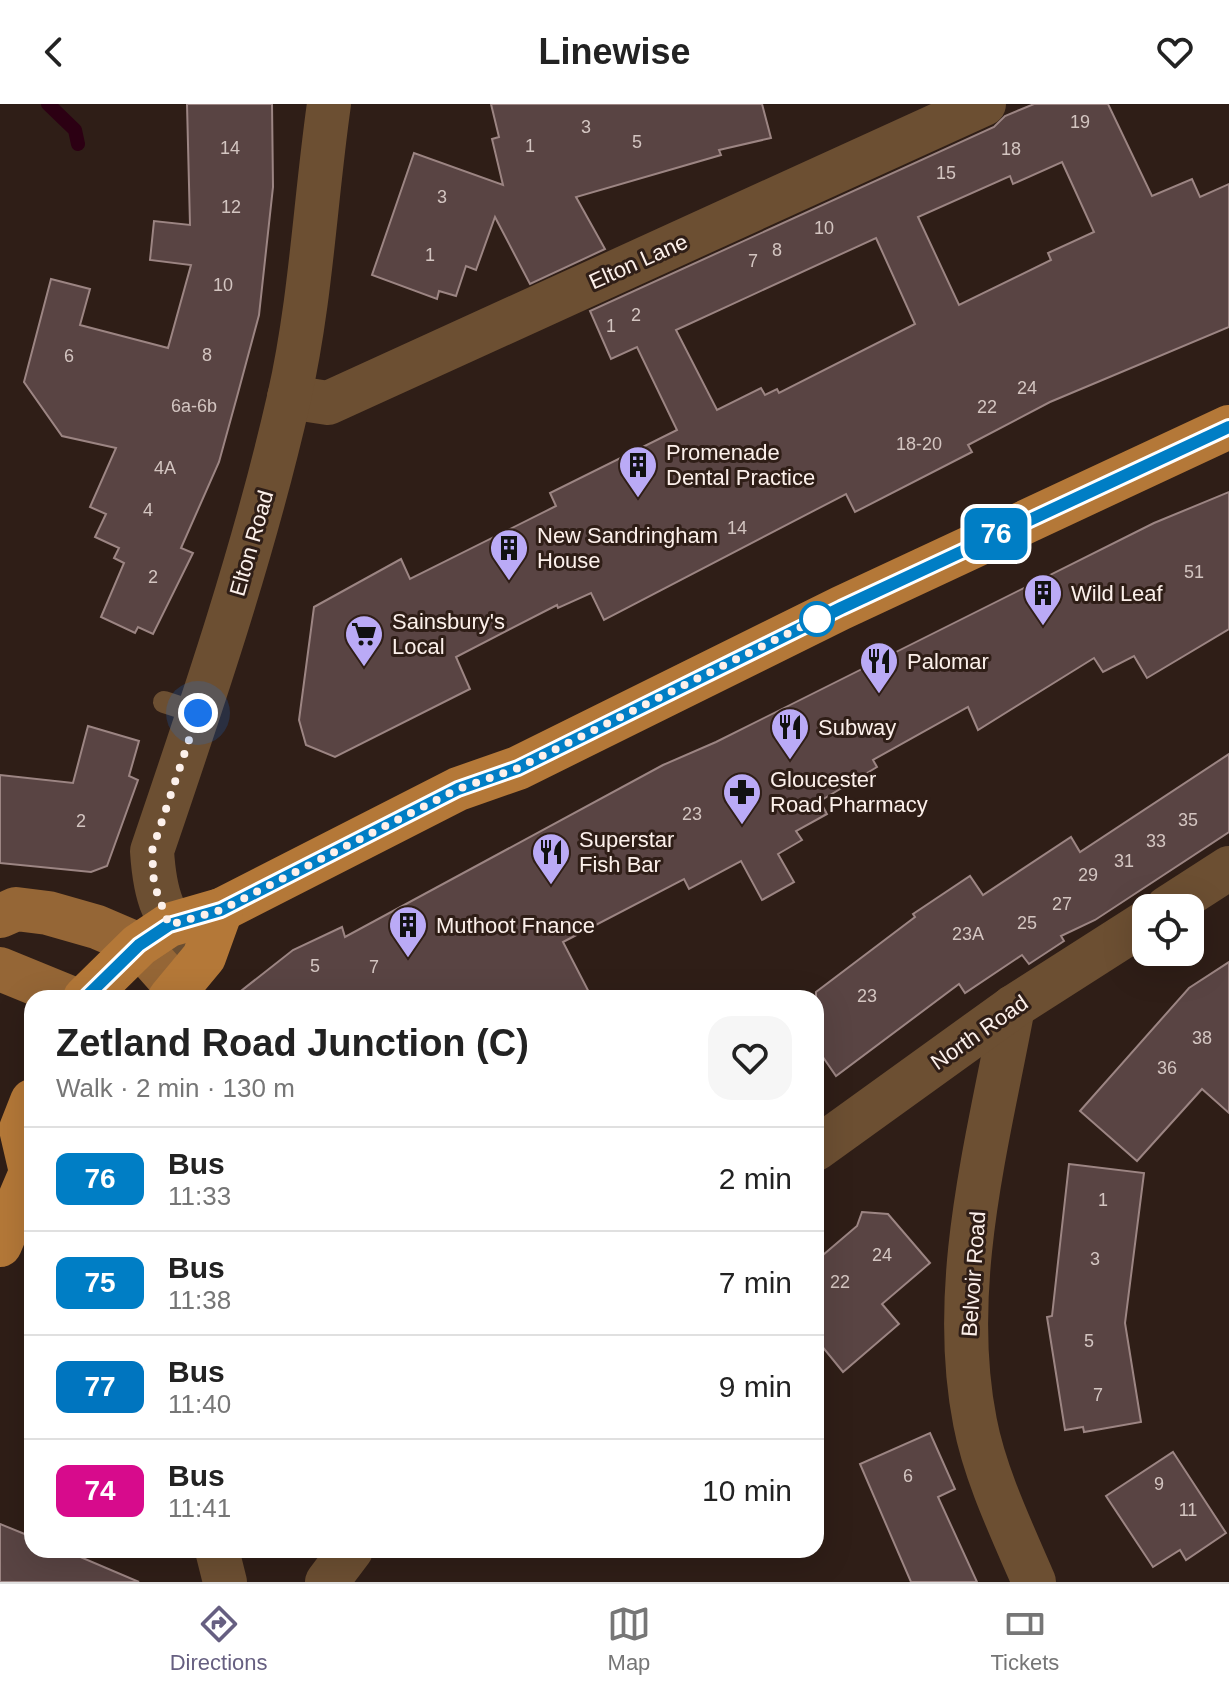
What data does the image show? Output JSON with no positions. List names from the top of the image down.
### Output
{
  "streets": {
    "street": [
      "Elton Lane",
      "Elton Road",
      "North Road",
      "Belvoir Road"
    ]
  },
  "crossings": [
    ["Elton Lane", "Elton Road"],
    ["North Road", "Belvoir Road"]
  ],
  "places": {
    "building": [
      "Promenade Dental Practice",
      "New Sandringham House",
      "Wild Leaf",
      "Muthoot Fnance"
    ],
    "supermarket": ["Sainsbury's Local"],
    "restaurant": ["Palomar", "Subway", "Superstar Fish Bar"],
    "pharmacy": ["Gloucester Road Pharmacy"]
  },
  "lines": ["bus line 76"],
  "house_numbers": [
    "19",
    "3",
    "5",
    "1",
    "14",
    "18",
    "15",
    "3",
    "12",
    "10",
    "8",
    "1",
    "7",
    "10",
    "2",
    "1",
    "8",
    "6",
    "24",
    "6a-6b",
    "22",
    "18-20",
    "4A",
    "4",
    "14",
    "51",
    "2",
    "23",
    "35",
    "2",
    "33",
    "31",
    "29",
    "27",
    "25",
    "23A",
    "5",
    "7",
    "23",
    "38",
    "36",
    "1",
    "24",
    "3",
    "22",
    "5",
    "7",
    "6",
    "9",
    "11"
  ],
  "page": {
    "header": "Linewise",
    "on_map": "76",
    "heading": ["Zetland Road Junction (C)", "Walk · 2 min · 130 m"],
    "list": [
      {
        "mark": "76",
        "name": "Bus",
        "note": "11:33",
        "value": "2 min"
      },
      {
        "mark": "75",
        "name": "Bus",
        "note": "11:38",
        "value": "7 min"
      },
      {
        "mark": "77",
        "name": "Bus",
        "note": "11:40",
        "value": "9 min"
      },
      {
        "mark": "74",
        "name": "Bus",
        "note": "11:41",
        "value": "10 min"
      }
    ],
    "tabs": ["Directions", "Map", "Tickets"]
  }
}
